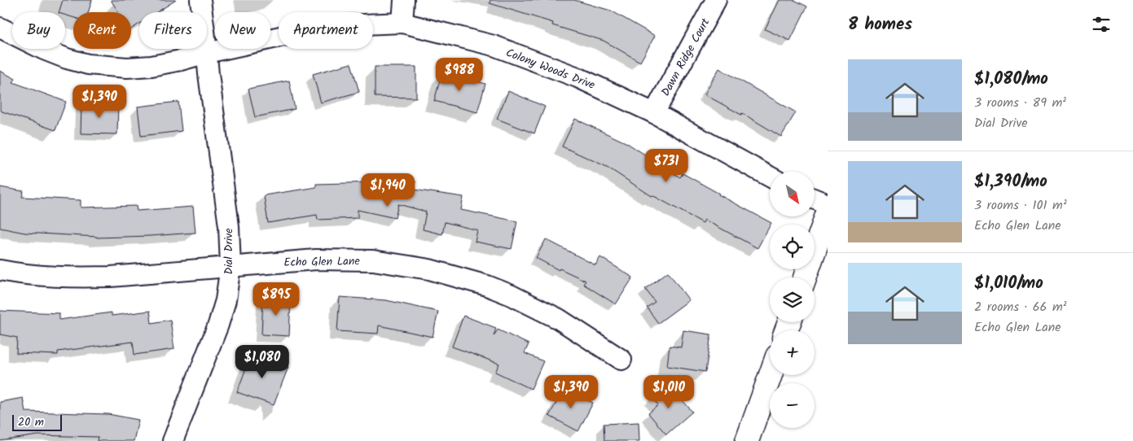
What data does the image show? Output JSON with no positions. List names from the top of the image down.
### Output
{
  "streets": {
    "street": [
      "Dawn Ridge Court",
      "Colony Woods Drive",
      "Dial Drive",
      "Echo Glen Lane"
    ]
  },
  "crossings": [
    ["Dawn Ridge Court", "Colony Woods Drive"],
    ["Colony Woods Drive", "Dial Drive"],
    ["Dial Drive", "Echo Glen Lane"]
  ],
  "scale_bar": "20 m",
  "north": "bottom right",
  "page": {
    "heading": "8 homes",
    "chip": [
      "Buy",
      "Rent",
      "Filters",
      "New",
      "Apartment"
    ],
    "list": [
      {
        "name": "$1,080/mo",
        "note": "3 rooms · 89 m² · Dial Drive"
      },
      {
        "name": "$1,390/mo",
        "note": "3 rooms · 101 m² · Echo Glen Lane"
      },
      {
        "name": "$1,010/mo",
        "note": "2 rooms · 66 m² · Echo Glen Lane"
      }
    ],
    "price": [
      "$988",
      "$1,390",
      "$731",
      "$1,940",
      "$895",
      "$1,080",
      "$1,390",
      "$1,010"
    ],
    "map_buttons": ["+", "−"],
    "scale": "20 m"
  }
}
